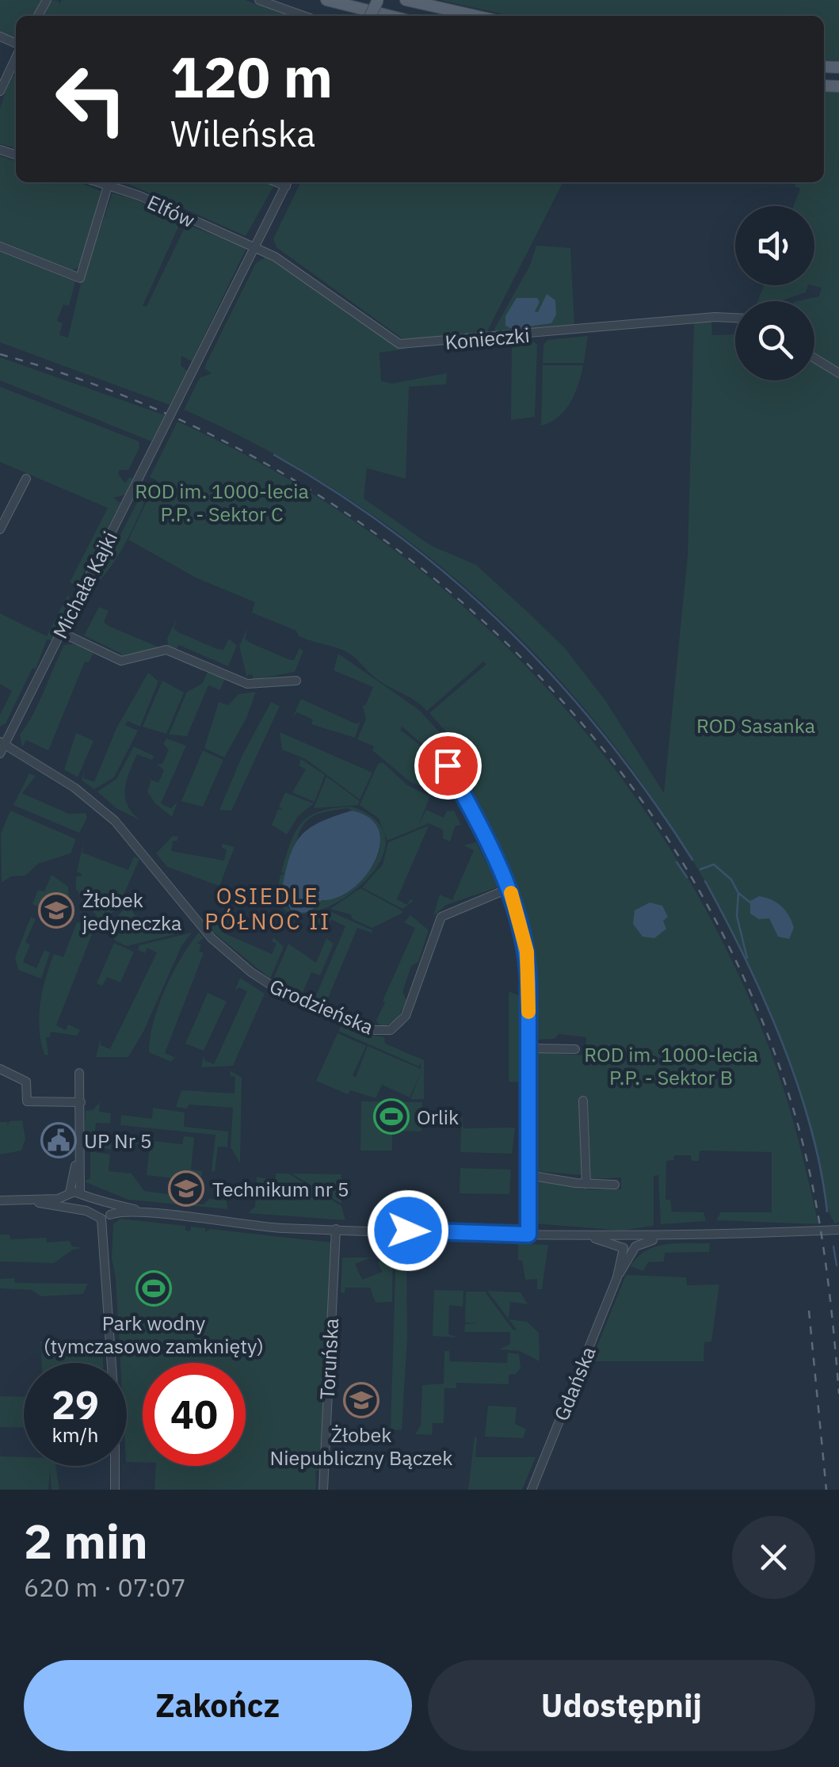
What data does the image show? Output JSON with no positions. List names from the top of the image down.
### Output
{
  "streets": {
    "street": [
      "Elfów",
      "Konieczki",
      "Michała Kajki",
      "Grodzieńska",
      "Toruńska",
      "Gdańska"
    ]
  },
  "crossings": [
    ["Elfów", "Konieczki"],
    ["Elfów", "Michała Kajki"],
    ["Konieczki", "Michała Kajki"],
    ["Michała Kajki", "Grodzieńska"]
  ],
  "districts": ["OSIEDLE PÓŁNOC II"],
  "parks": ["ROD im. 1000-lecia P.P. - Sektor C", "ROD Sasanka", "ROD im. 1000-lecia P.P. - Sektor B"],
  "places": {
    "school or university": ["Żłobek jedyneczka", "Technikum nr 5", "Żłobek Niepubliczny Bączek"],
    "sports": ["Orlik", "Park wodny (tymczasowo zamknięty)"],
    "public building": ["UP Nr 5"]
  },
  "page": {
    "turn": ["120 m", "Wileńska"],
    "speed": "29 km/h",
    "limit": "40",
    "heading": ["2 min", "620 m · 07:07"],
    "buttons": ["Zakończ", "Udostępnij"]
  }
}
